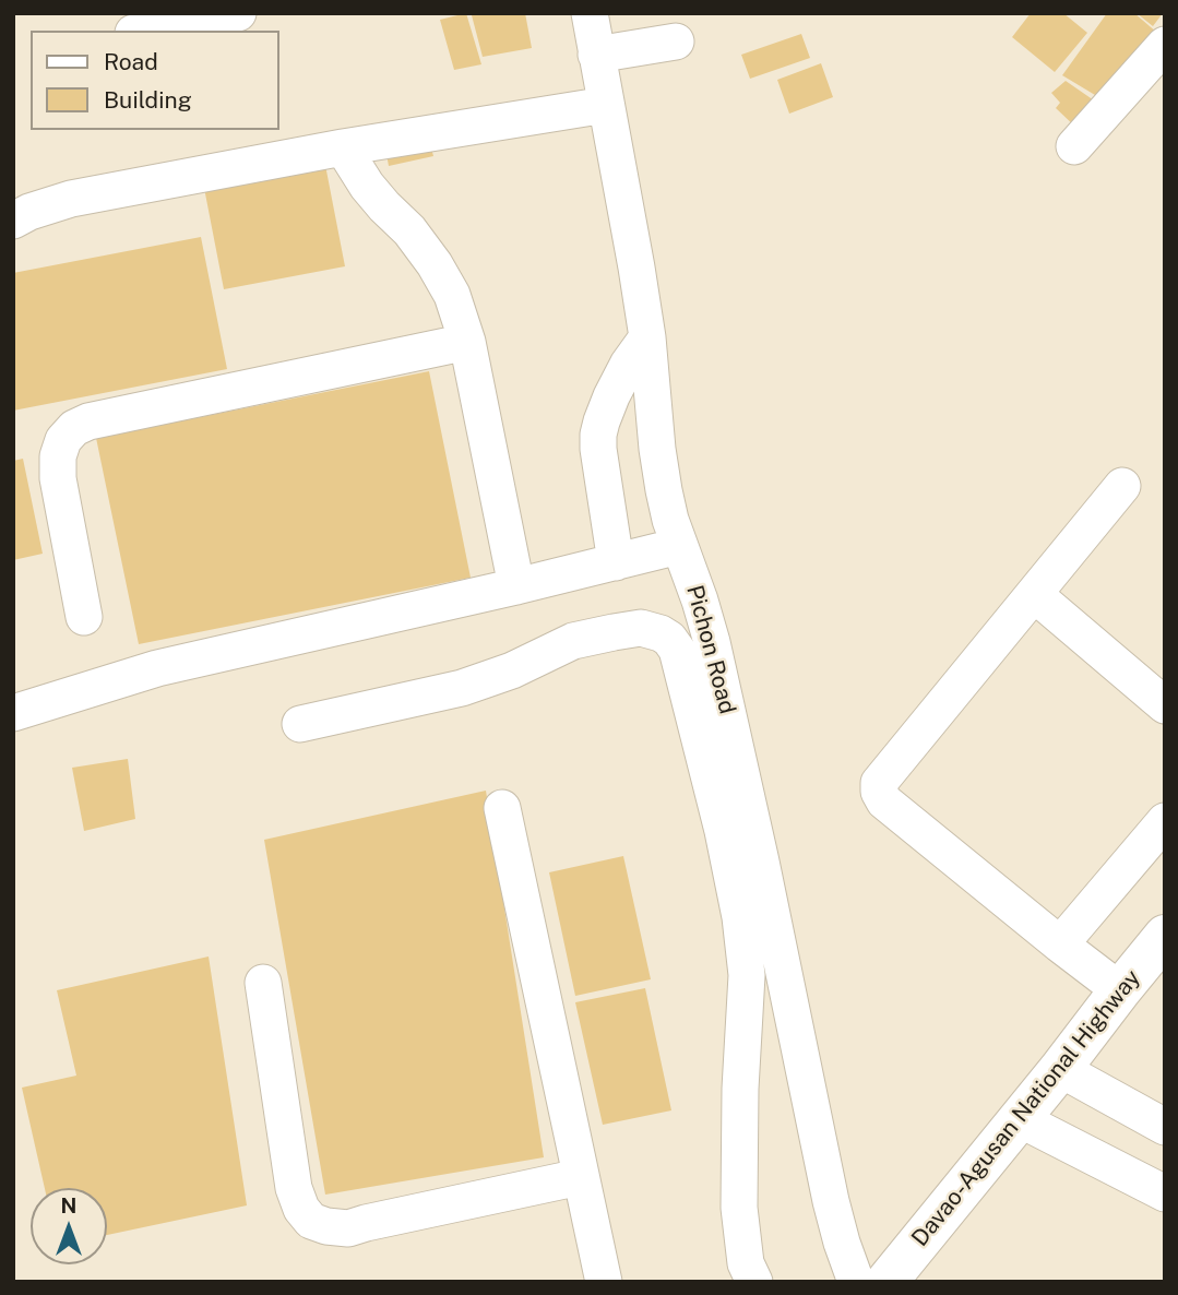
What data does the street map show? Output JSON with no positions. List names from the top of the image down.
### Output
{
  "streets": {
    "main road": ["Davao-Agusan National Highway"],
    "street": ["Pichon Road"]
  },
  "legend": ["Road", "Building"],
  "north": "top"
}
